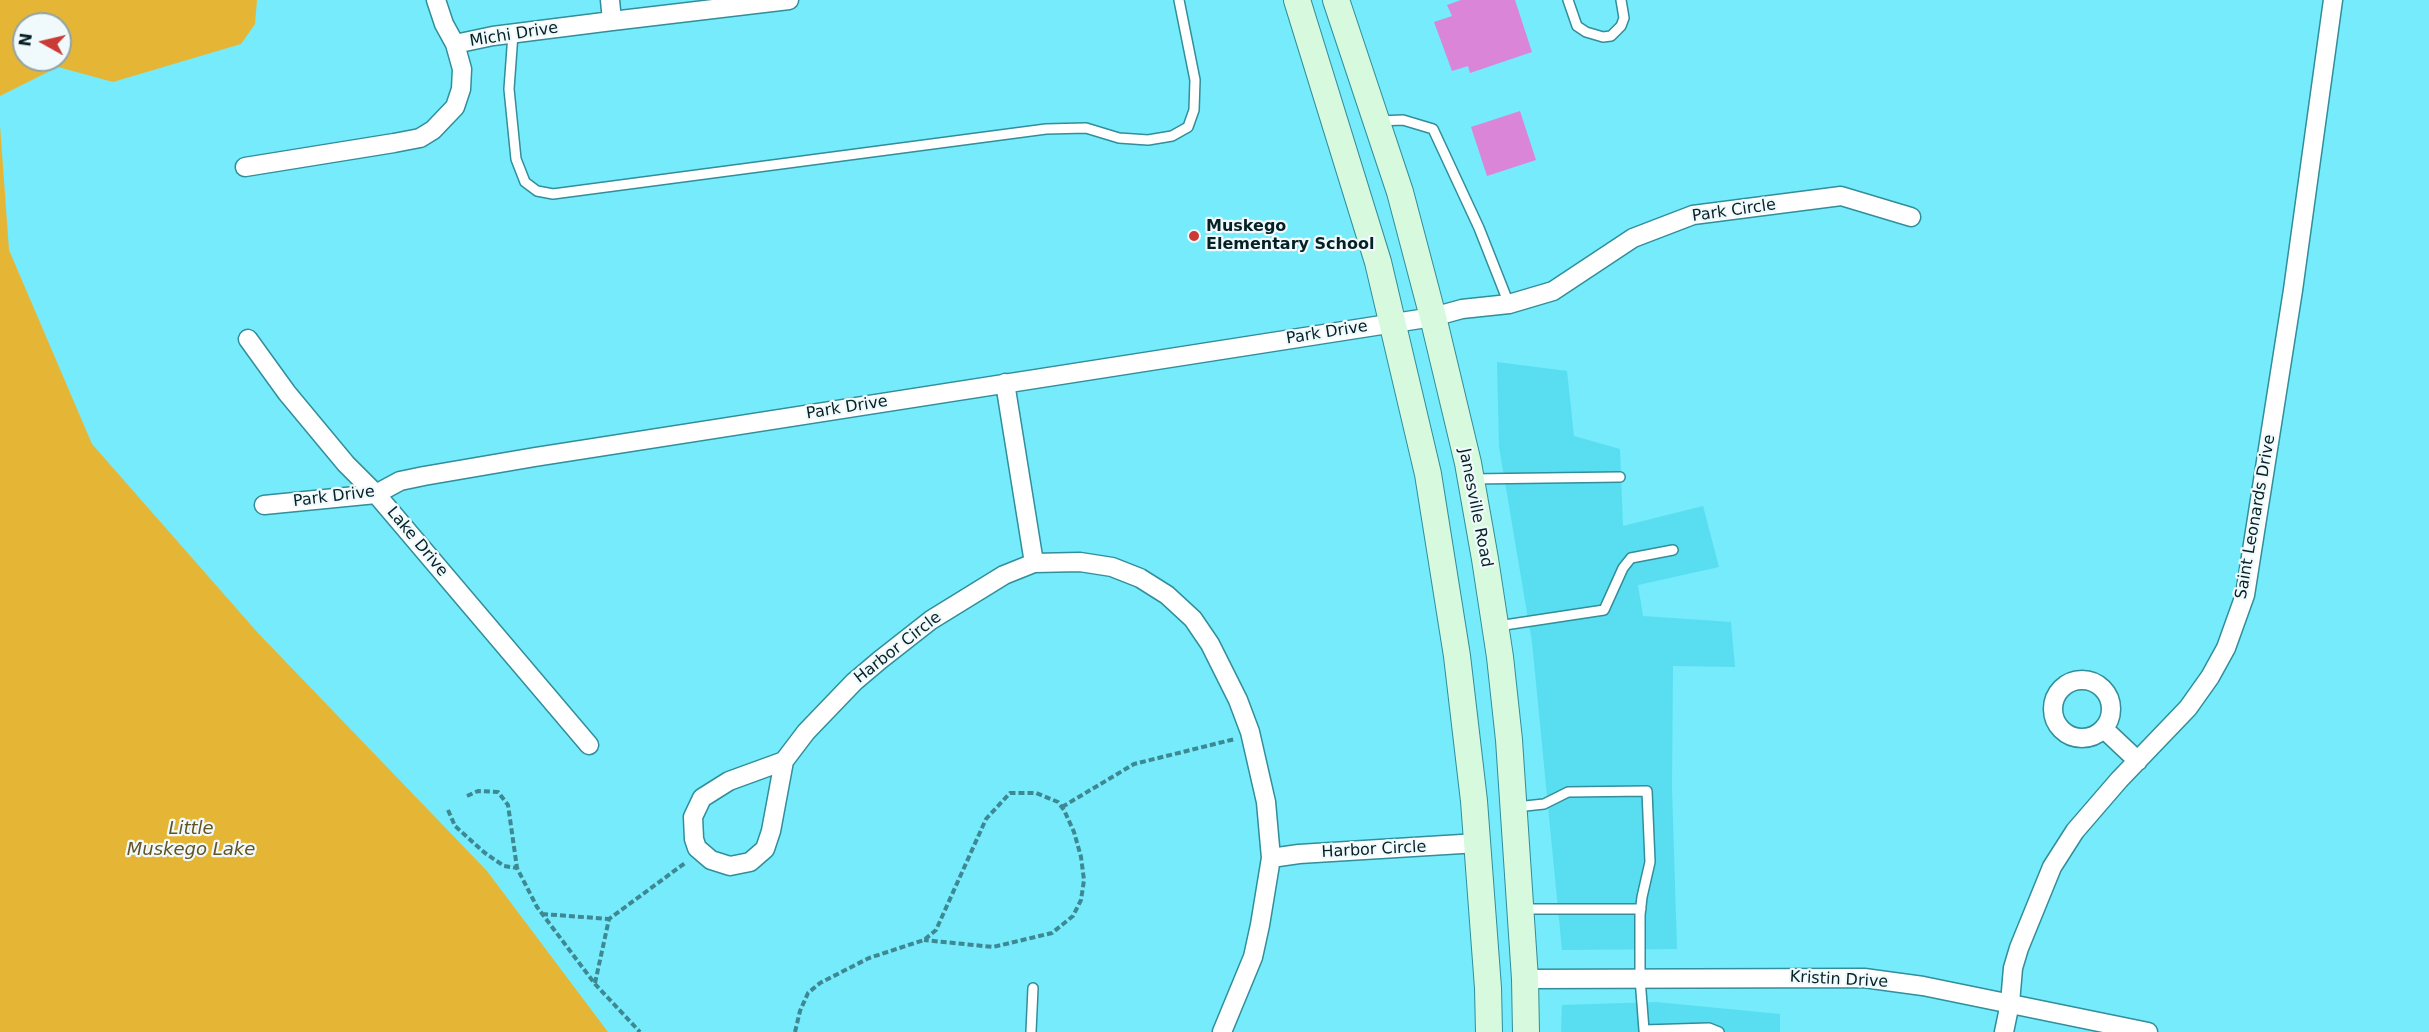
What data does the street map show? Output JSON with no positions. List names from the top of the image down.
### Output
{
  "streets": {
    "main road": ["Janesville Road"],
    "street": [
      "Michi Drive",
      "Park Circle",
      "Park Drive",
      "Saint Leonards Drive",
      "Lake Drive",
      "Harbor Circle",
      "Kristin Drive"
    ]
  },
  "crossings": [
    ["Park Circle", "Park Drive"],
    ["Park Circle", "Janesville Road"],
    ["Park Drive", "Janesville Road"],
    ["Park Drive", "Lake Drive"],
    ["Janesville Road", "Kristin Drive"],
    ["Saint Leonards Drive", "Kristin Drive"]
  ],
  "water": ["Little Muskego Lake"],
  "places": ["Muskego Elementary School"],
  "north": "left"
}
